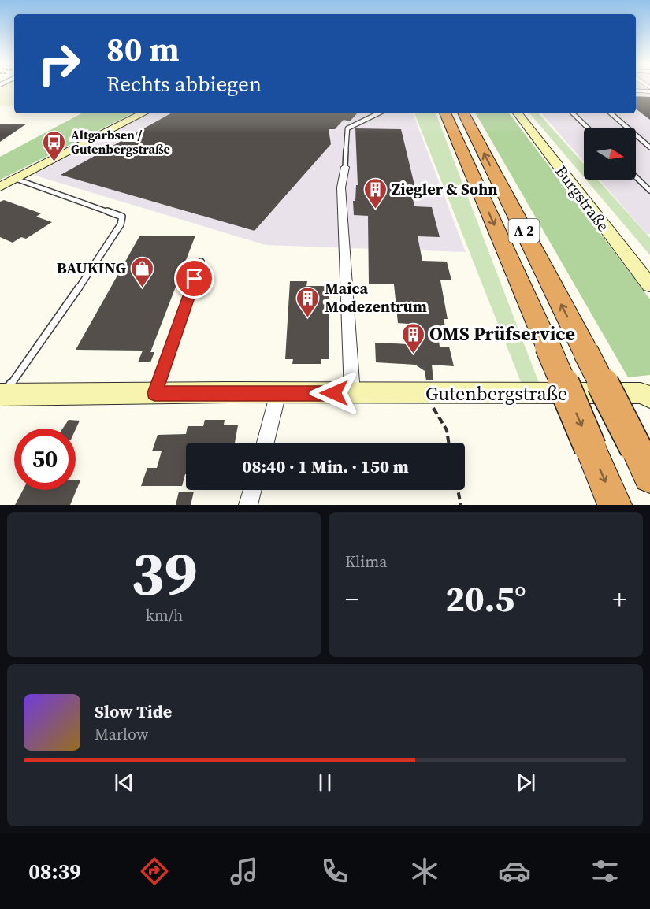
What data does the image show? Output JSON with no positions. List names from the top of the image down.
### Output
{
  "streets": {
    "highway": ["A 2"],
    "street": ["Burgstraße", "Gutenbergstraße"]
  },
  "places": {
    "bus stop": ["Altgarbsen / Gutenbergstraße"],
    "building": ["Ziegler & Sohn", "Maica Modezentrum", "OMS Prüfservice"],
    "shop": ["BAUKING"]
  },
  "north": "right",
  "page": {
    "turn": ["80 m", "Rechts abbiegen"],
    "limit": "50",
    "trip": "08:40 · 1 Min. · 150 m",
    "tile": [
      ["39", "km/h"],
      "Klima"
    ],
    "heat": ["−", "20.5°", "+"],
    "song": ["Slow Tide", "Marlow"],
    "tabs": "08:39"
  }
}
